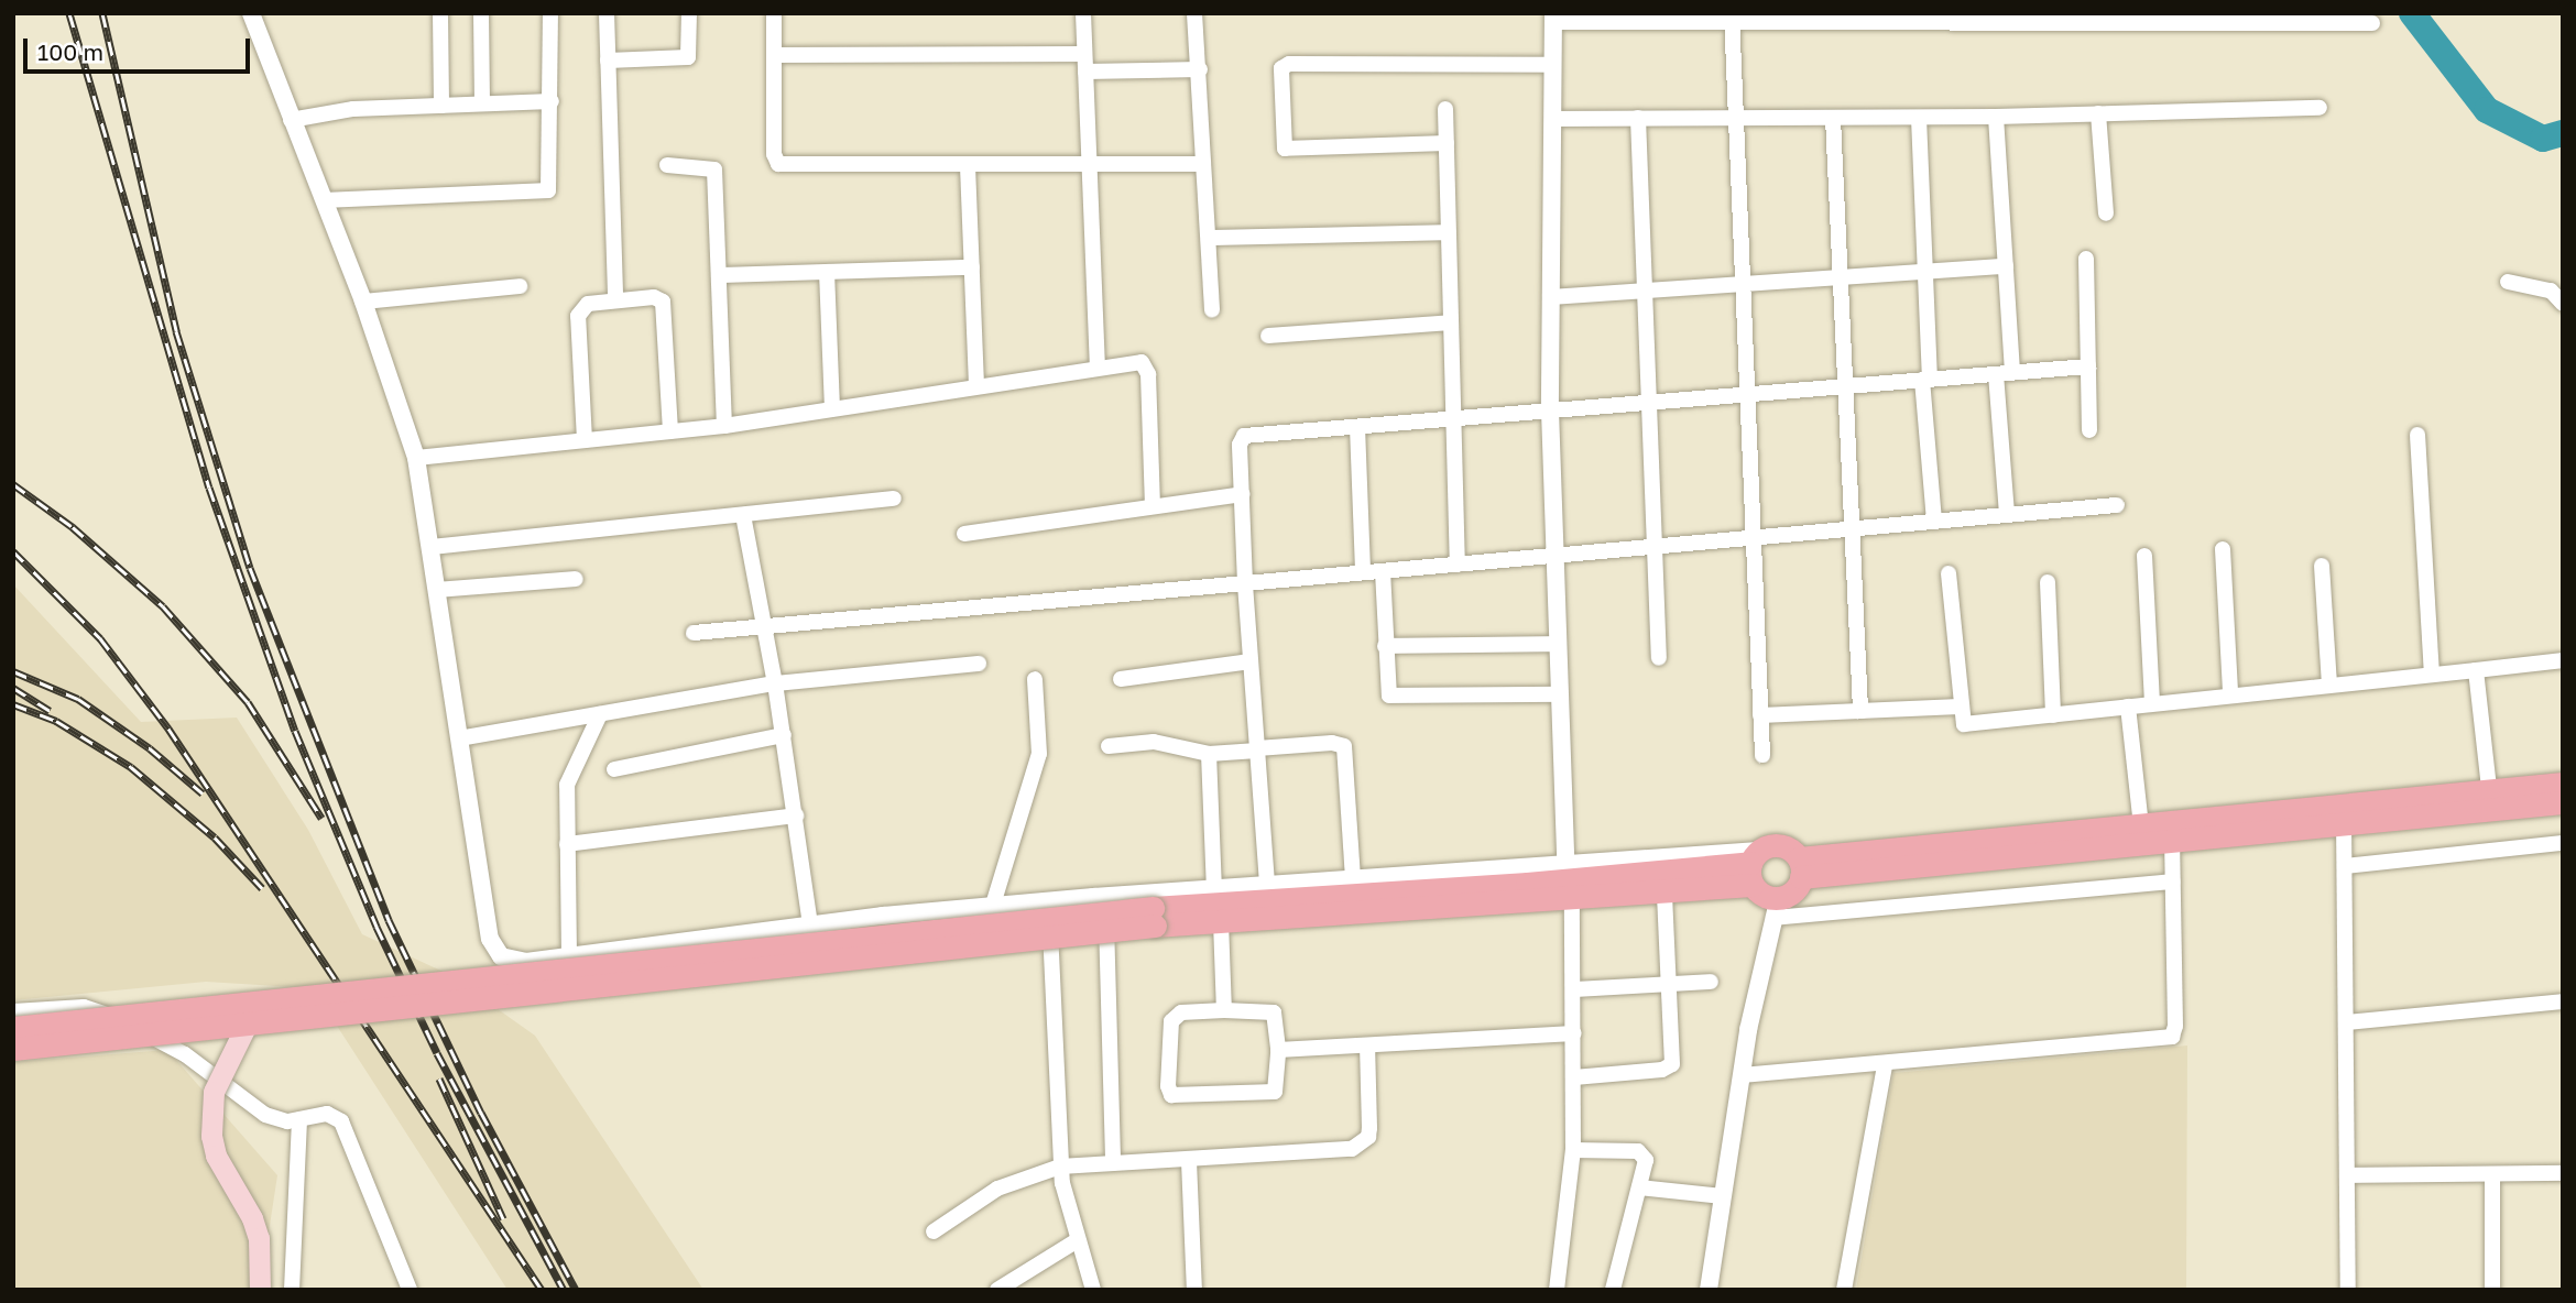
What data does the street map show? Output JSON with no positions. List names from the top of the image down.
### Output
{
  "scale_bar": "100 m"
}
